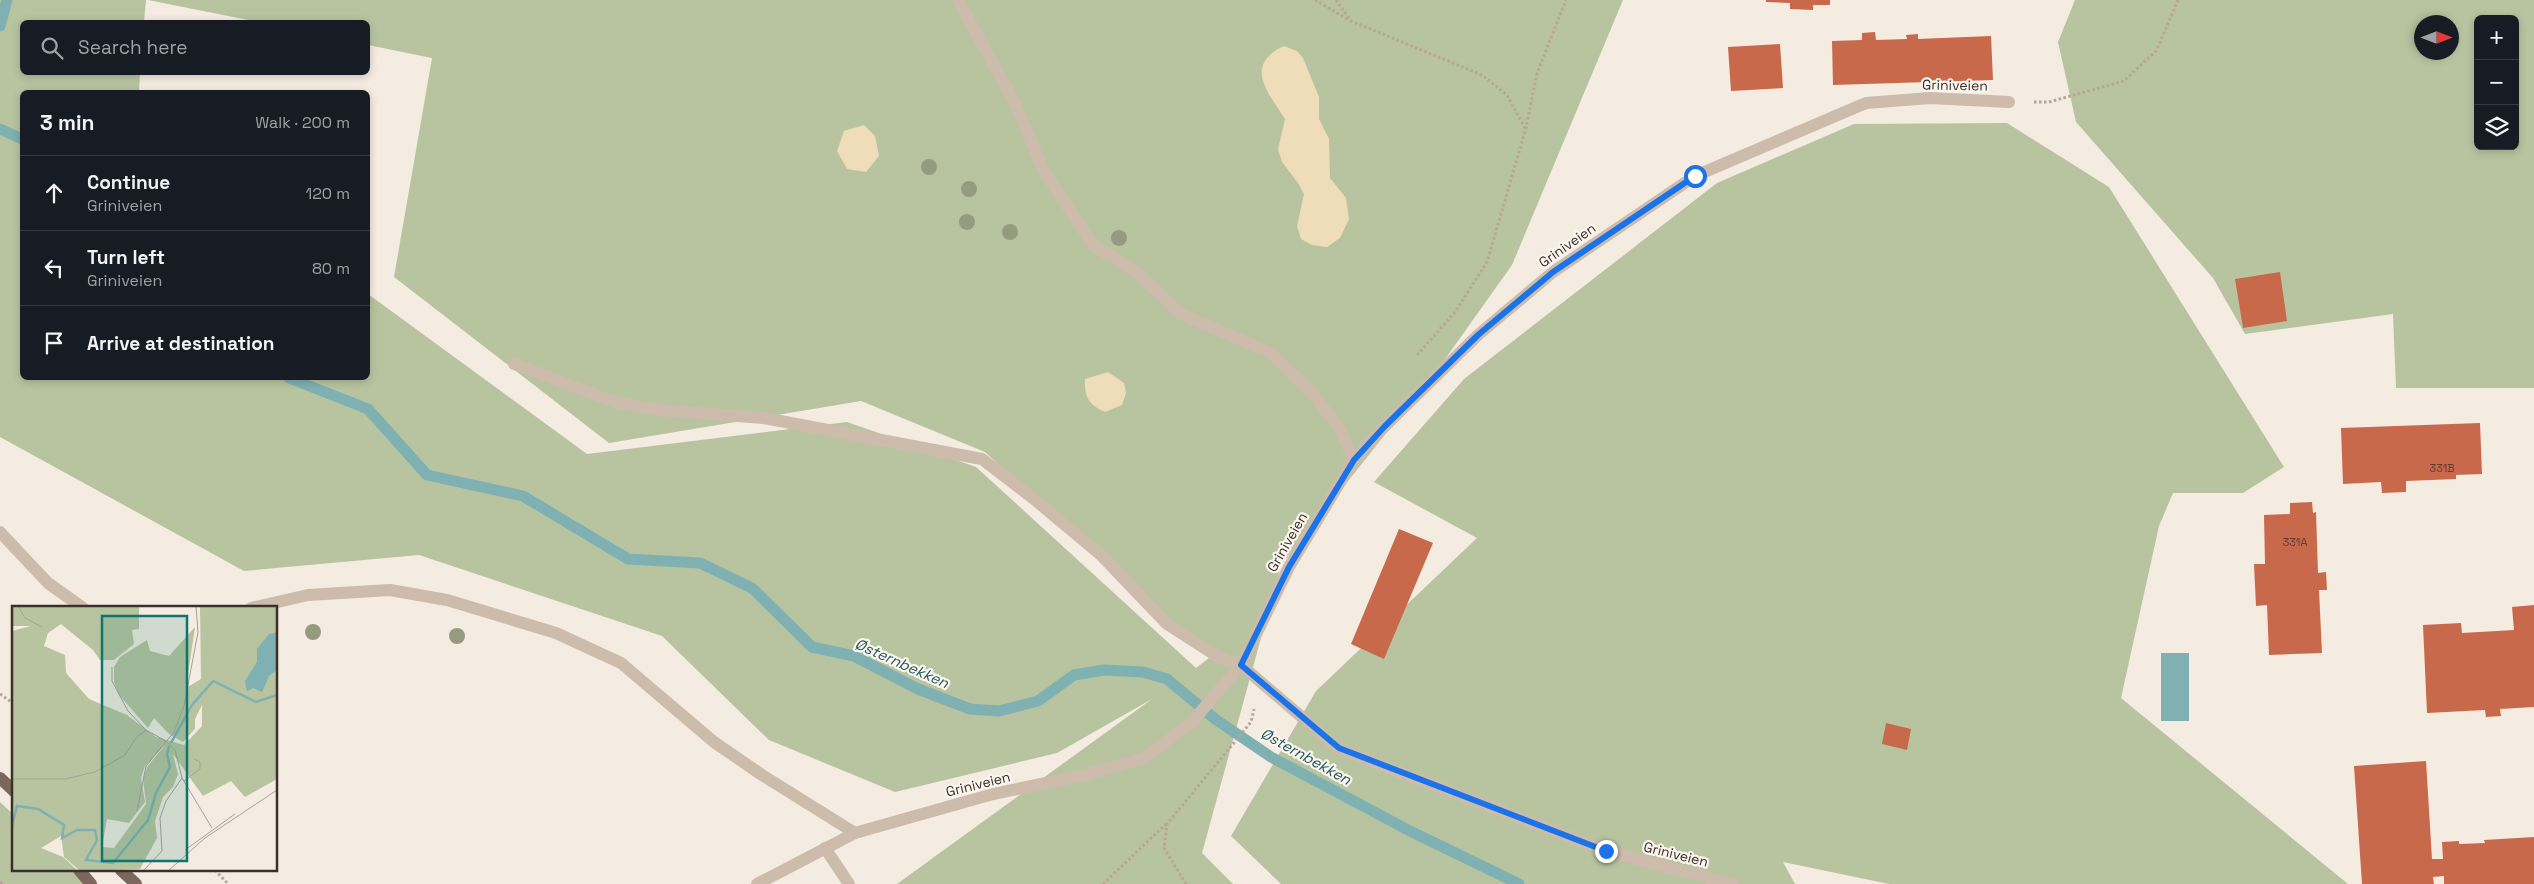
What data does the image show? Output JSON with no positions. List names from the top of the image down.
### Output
{
  "streets": {
    "street": ["Griniveien"]
  },
  "water": ["Østernbekken"],
  "house_numbers": ["331B", "331A"],
  "north": "right",
  "page": {
    "map_buttons": ["+", "−"],
    "search": "Search here",
    "heading": ["3 min", "Walk · 200 m"],
    "list": [
      ["Continue", "Griniveien", "120 m"],
      ["Turn left", "Griniveien", "80 m"],
      "Arrive at destination"
    ]
  }
}
